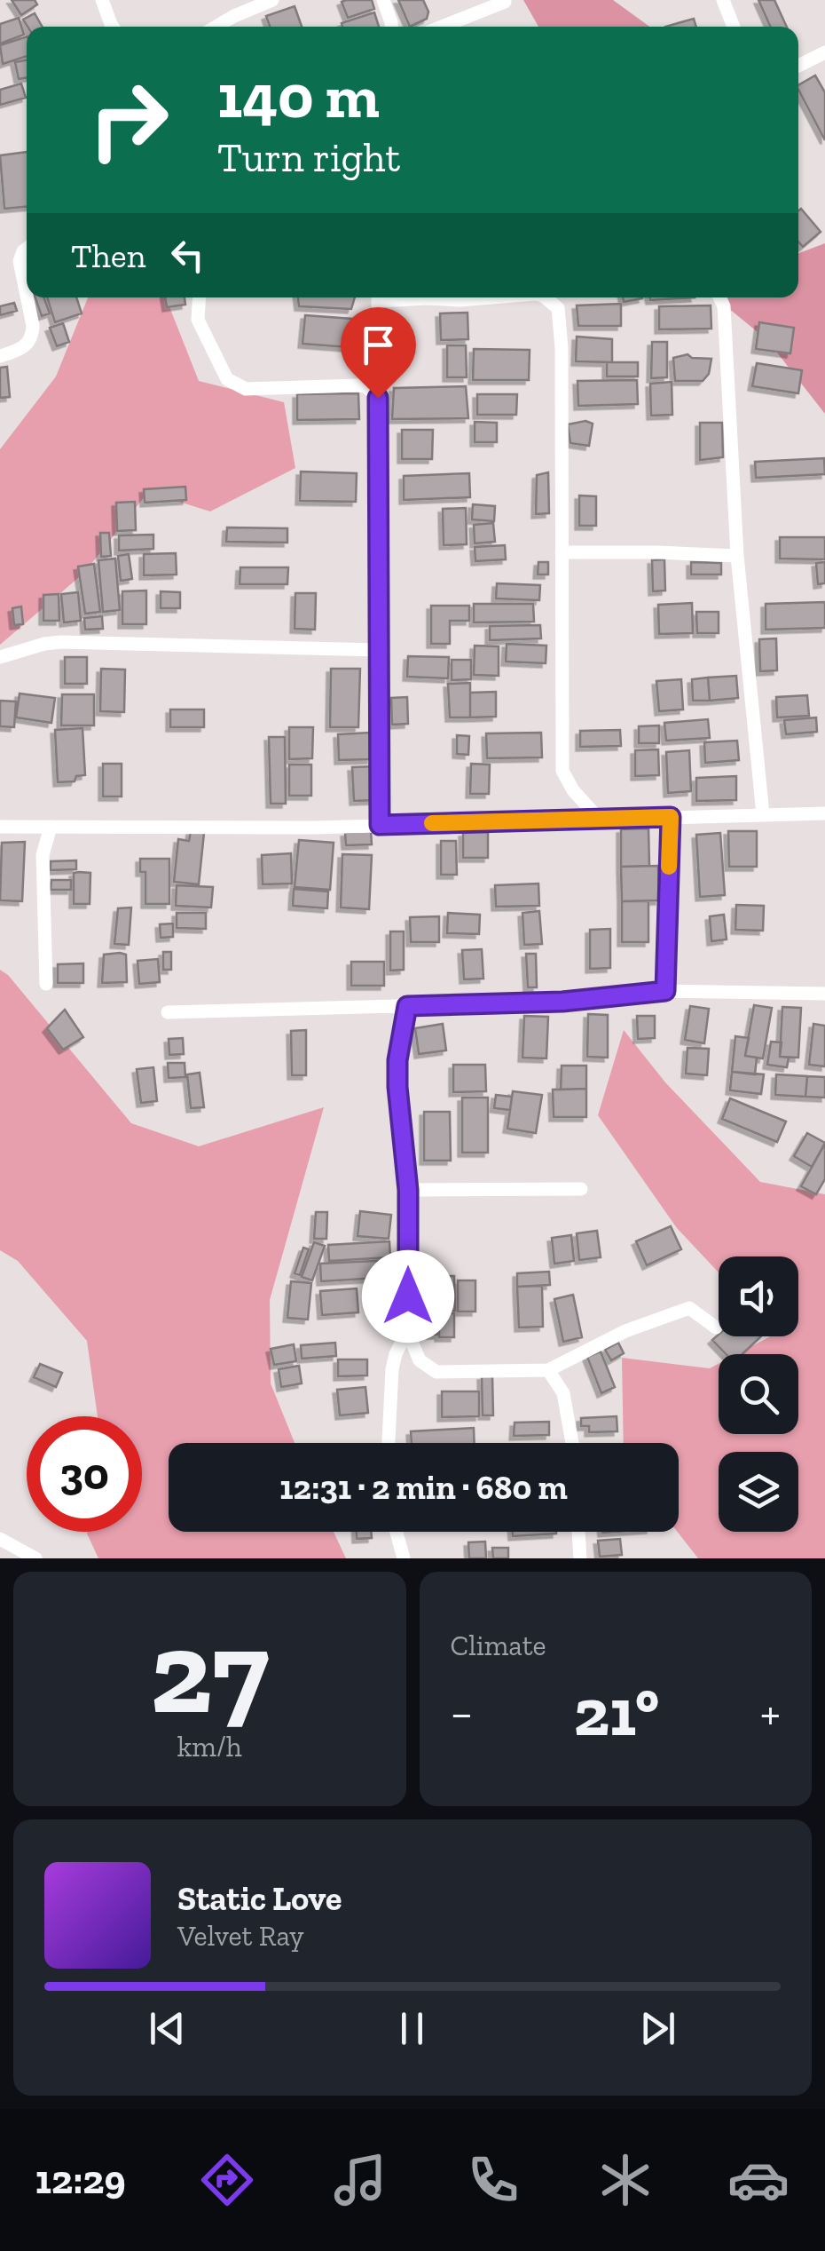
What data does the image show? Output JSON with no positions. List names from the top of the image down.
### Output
{
  "page": {
    "turn": ["140 m", "Turn right"],
    "then": "Then",
    "limit": "30",
    "trip": "12:31 · 2 min · 680 m",
    "tile": [
      ["27", "km/h"],
      "Climate"
    ],
    "heat": ["−", "21°", "+"],
    "song": ["Static Love", "Velvet Ray"],
    "tabs": "12:29"
  }
}
